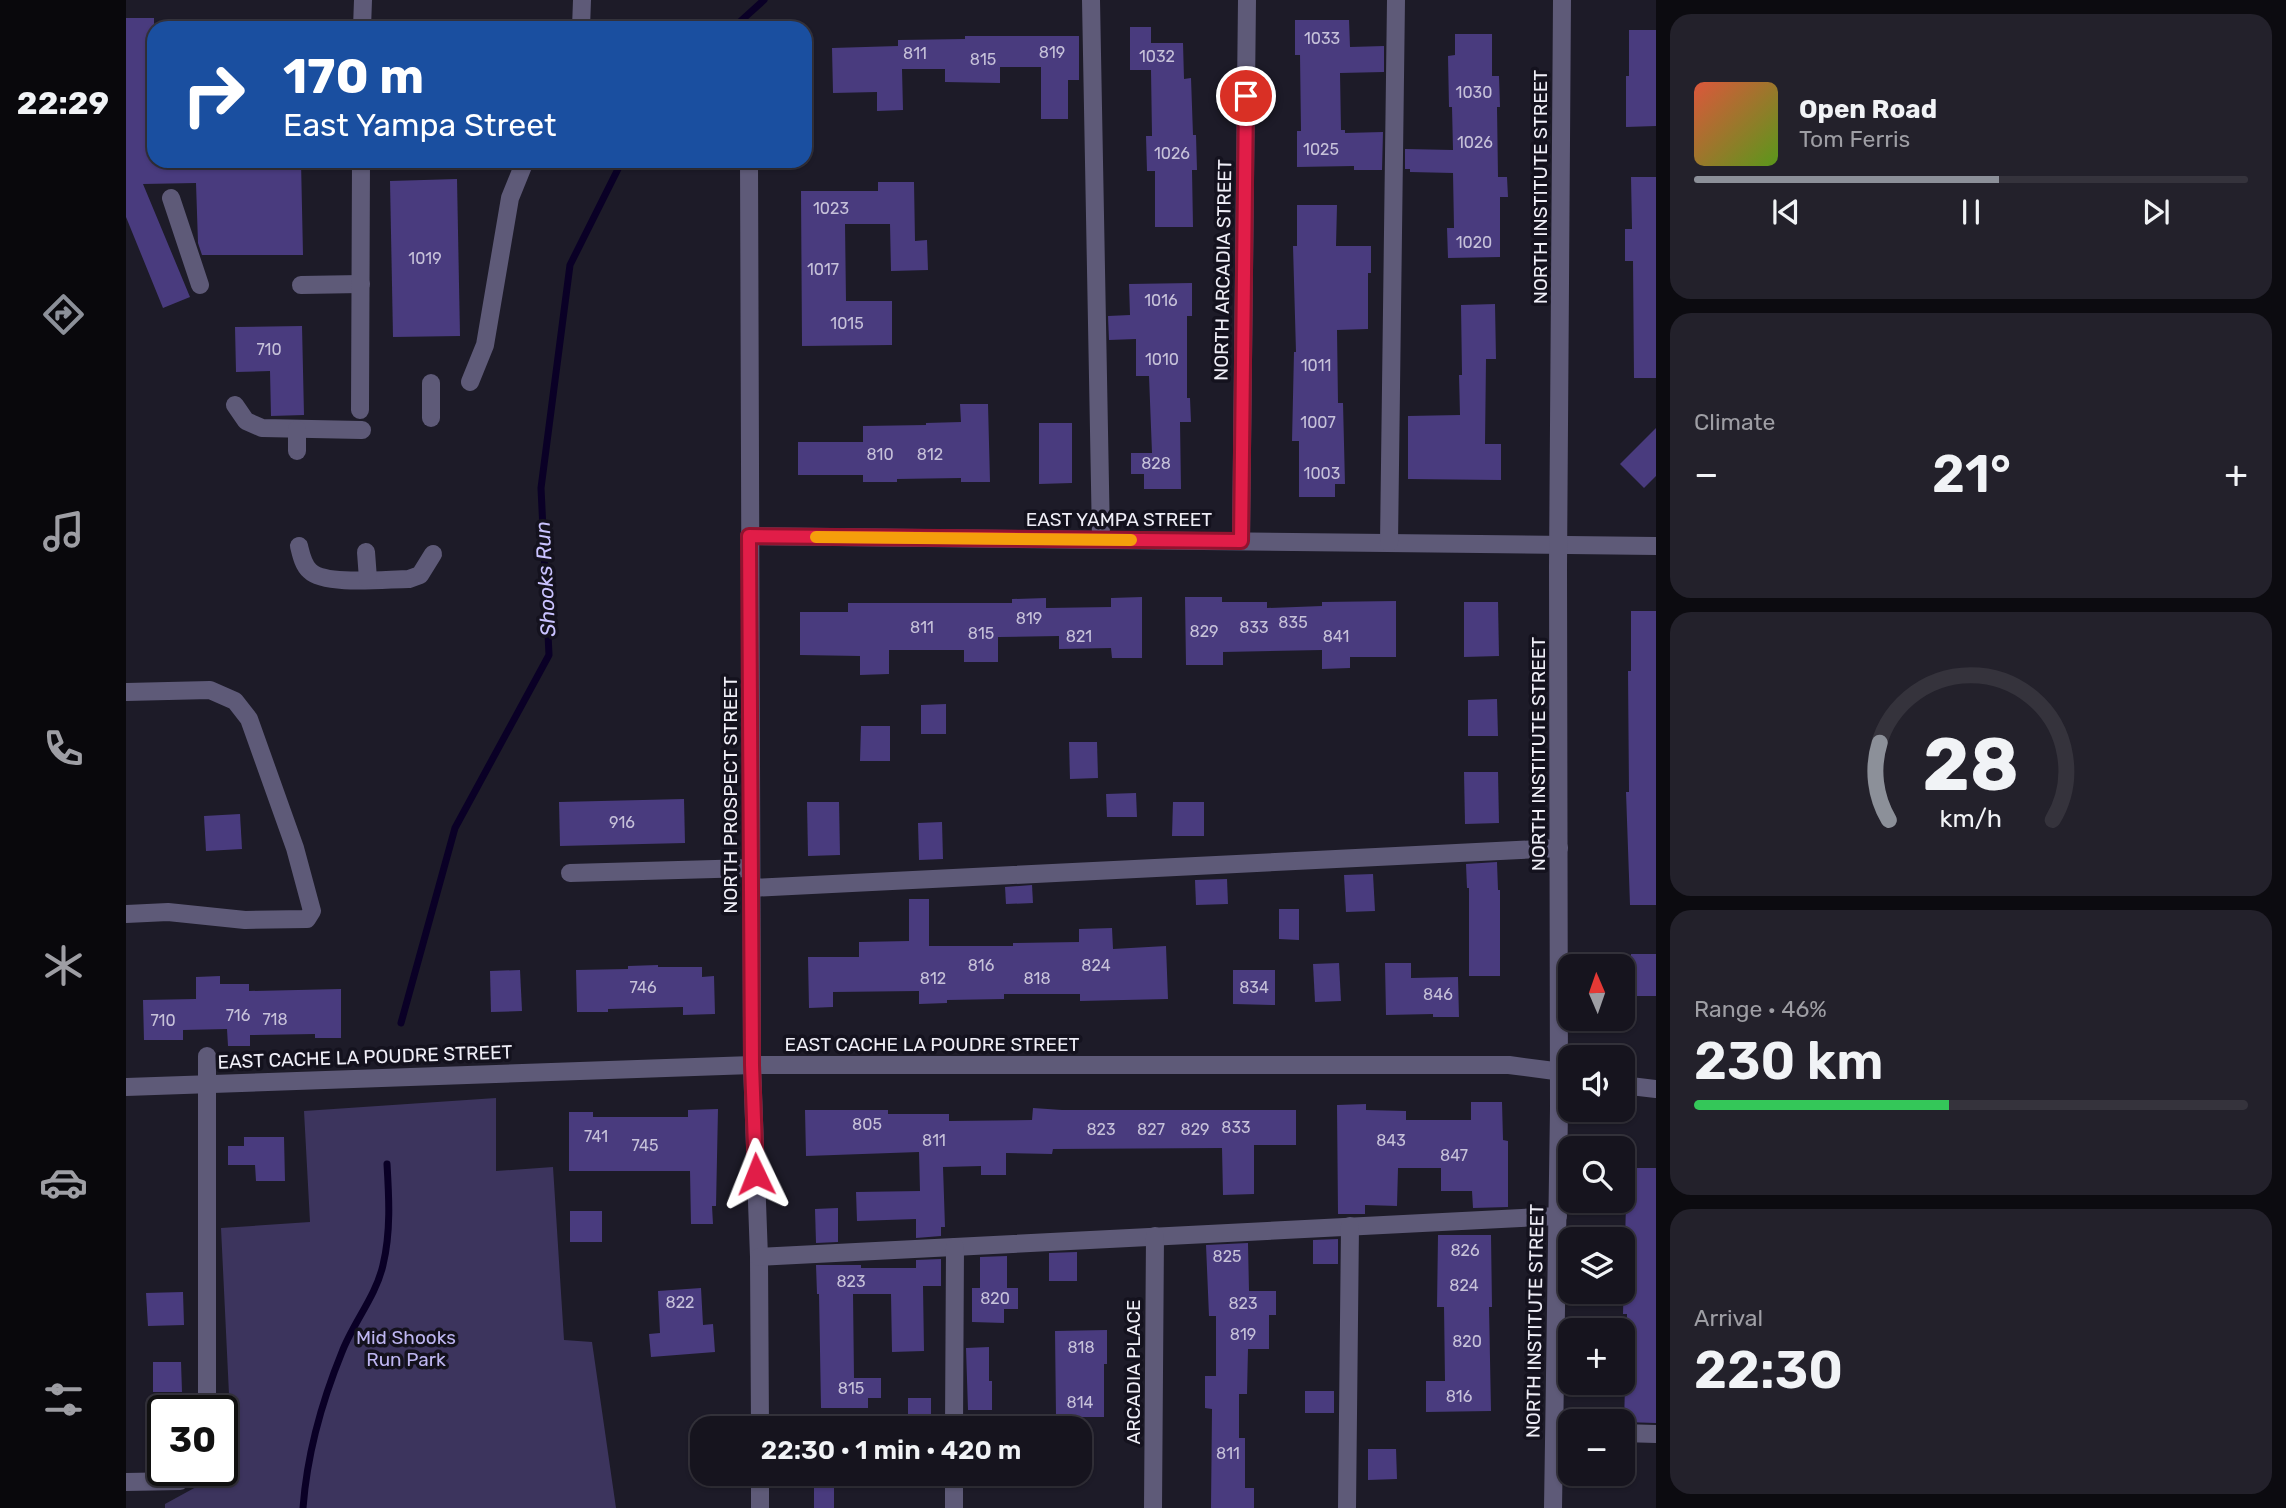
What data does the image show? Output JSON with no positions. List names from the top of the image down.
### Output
{
  "streets": {
    "street": [
      "NORTH INSTITUTE STREET",
      "NORTH ARCADIA STREET",
      "EAST YAMPA STREET",
      "NORTH PROSPECT STREET",
      "EAST CACHE LA POUDRE STREET",
      "ARCADIA PLACE"
    ]
  },
  "crossings": [
    ["NORTH INSTITUTE STREET", "EAST YAMPA STREET"],
    ["NORTH ARCADIA STREET", "EAST YAMPA STREET"],
    ["EAST YAMPA STREET", "NORTH PROSPECT STREET"],
    ["NORTH PROSPECT STREET", "EAST CACHE LA POUDRE STREET"]
  ],
  "water": ["Shooks Run"],
  "parks": ["Mid Shooks Run Park"],
  "house_numbers": [
    "1033",
    "819",
    "811",
    "1032",
    "815",
    "1030",
    "1026",
    "1025",
    "1026",
    "1023",
    "1020",
    "1019",
    "1017",
    "1016",
    "1015",
    "710",
    "1010",
    "1011",
    "1007",
    "810",
    "812",
    "828",
    "1003",
    "819",
    "835",
    "811",
    "833",
    "829",
    "815",
    "821",
    "841",
    "916",
    "816",
    "824",
    "812",
    "818",
    "746",
    "834",
    "846",
    "716",
    "718",
    "710",
    "805",
    "833",
    "823",
    "827",
    "829",
    "741",
    "811",
    "843",
    "745",
    "847",
    "826",
    "825",
    "823",
    "824",
    "820",
    "822",
    "823",
    "819",
    "820",
    "818",
    "815",
    "816",
    "814",
    "811"
  ],
  "north": "top",
  "page": {
    "tabs": "22:29",
    "turn": ["170 m", "East Yampa Street"],
    "song": ["Open Road", "Tom Ferris"],
    "tile": [
      "Climate",
      ["Range · 46%", "230 km"],
      ["Arrival", "22:30"]
    ],
    "heat": ["−", "21°", "+"],
    "map_buttons": ["+", "−"],
    "limit": "30",
    "trip": "22:30 · 1 min · 420 m",
    "gauge": ["28", "km/h"]
  }
}
